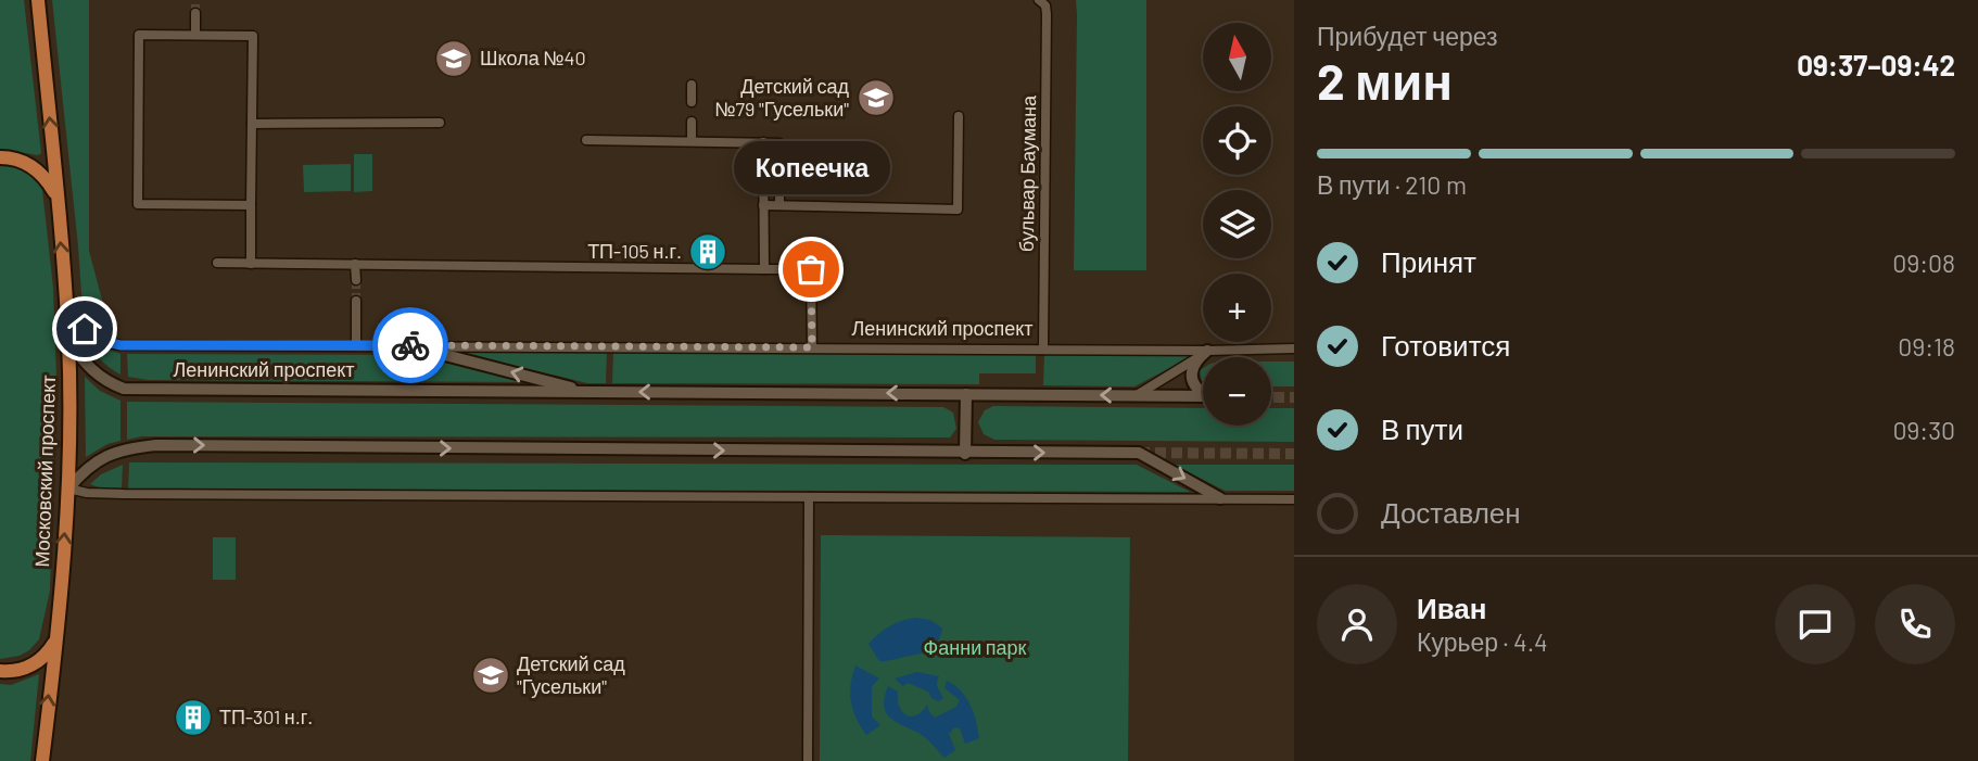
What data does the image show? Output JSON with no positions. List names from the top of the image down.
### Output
{
  "streets": {
    "main road": ["Ленинский проспект", "Московский проспект"],
    "street": ["бульвар Баумана"]
  },
  "crossings": [
    ["бульвар Баумана", "Ленинский проспект"],
    ["Ленинский проспект", "Московский проспект"]
  ],
  "one_way": ["Московский проспект"],
  "parks": ["Фанни парк"],
  "places": {
    "school or university": ["Школа №40", "Детский сад №79 \"Гусельки\"", "Детский сад \"Гусельки\""],
    "building": ["ТП-105 н.г.", "ТП-301 н.г."],
    "other": ["Копеечка"]
  },
  "north": "top",
  "page": {
    "heading": ["2 мин", "Прибудет через", "09:37–09:42"],
    "panel": ["Иван", "Курьер · 4.4"],
    "map_buttons": ["+", "−"],
    "bar": "В пути · 210 m",
    "bubble": "Копеечка",
    "list": [
      ["Принят", "09:08"],
      ["Готовится", "09:18"],
      ["В пути", "09:30"],
      "Доставлен"
    ]
  }
}
